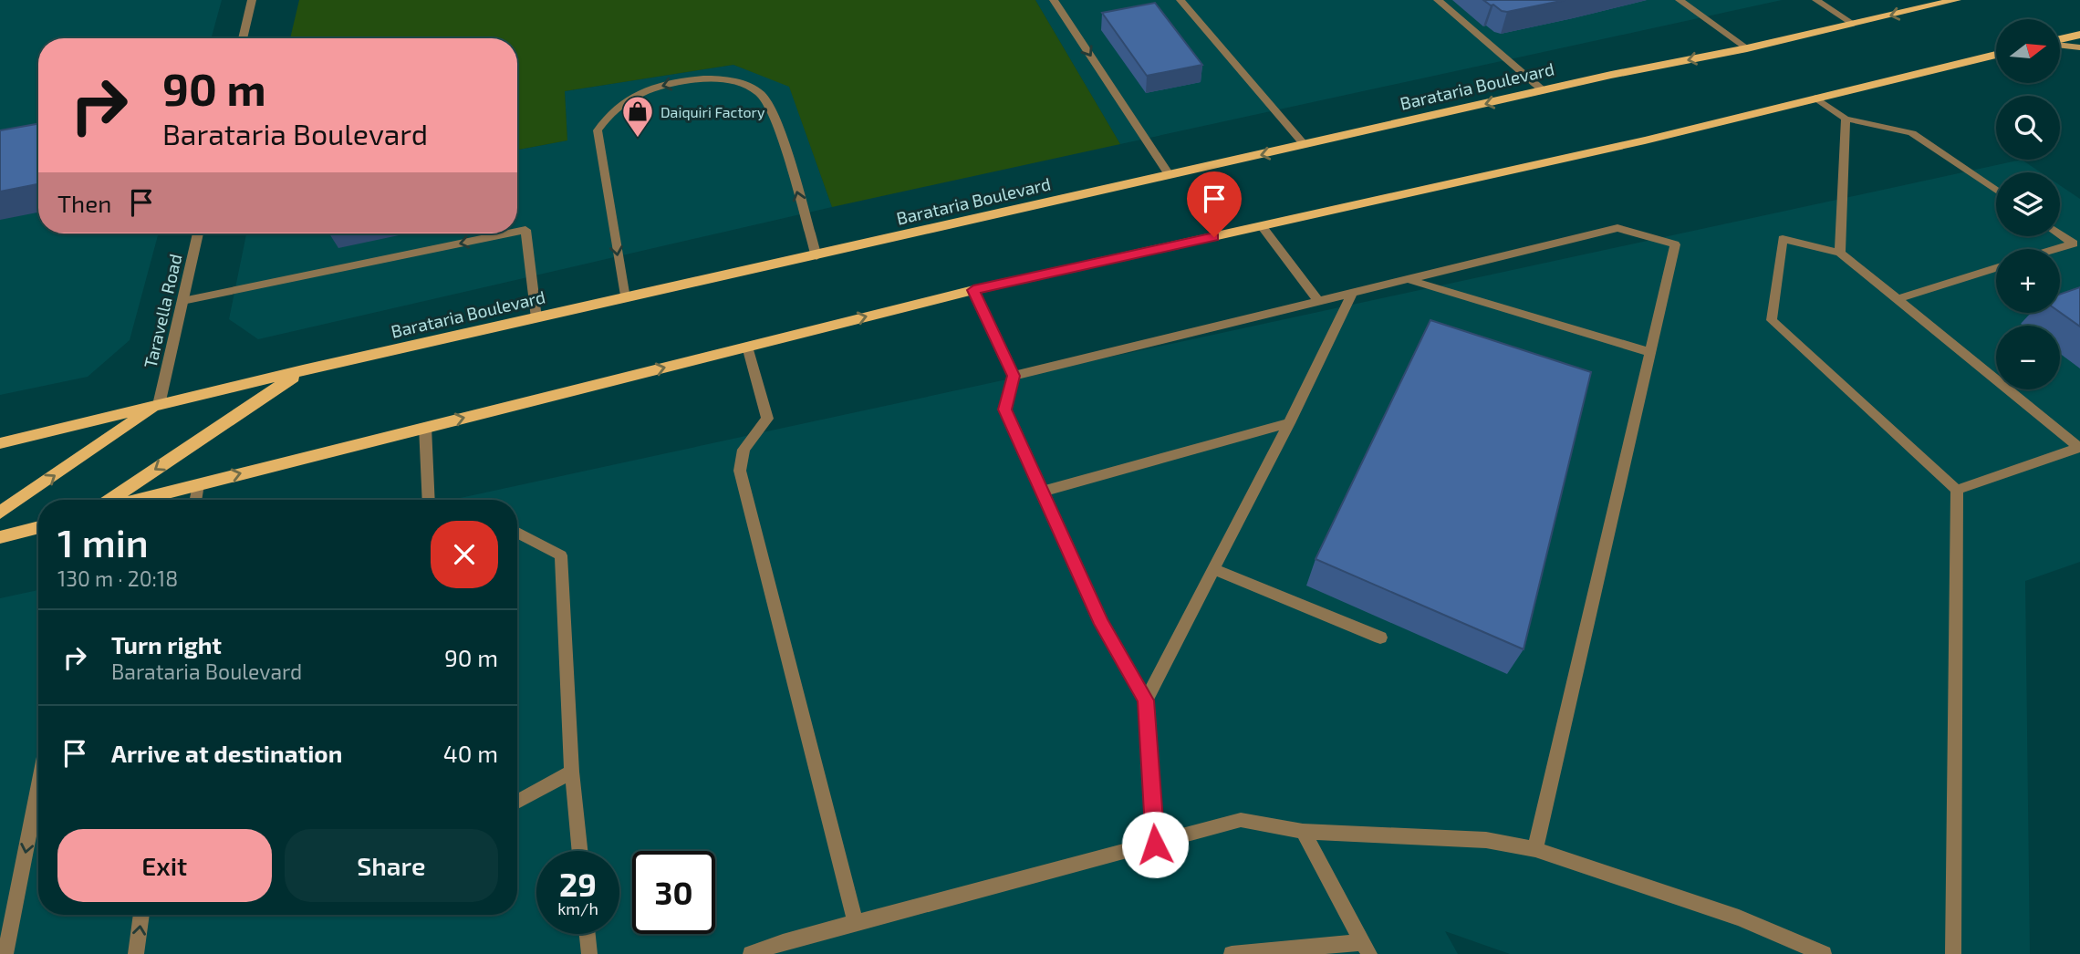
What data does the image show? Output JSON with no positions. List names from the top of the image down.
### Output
{
  "streets": {
    "main road": ["Barataria Boulevard"],
    "street": ["Taravella Road"]
  },
  "crossings": [
    ["Barataria Boulevard", "Taravella Road"]
  ],
  "places": {
    "shop": ["Daiquiri Factory"]
  },
  "north": "right",
  "page": {
    "map_buttons": ["+", "−"],
    "turn": ["90 m", "Barataria Boulevard"],
    "then": "Then",
    "heading": ["1 min", "130 m · 20:18"],
    "list": [
      {
        "name": "Turn right",
        "note": "Barataria Boulevard",
        "value": "90 m"
      },
      {
        "name": "Arrive at destination",
        "value": "40 m"
      }
    ],
    "buttons": ["Exit", "Share"],
    "speed": "29 km/h",
    "limit": "30"
  }
}
